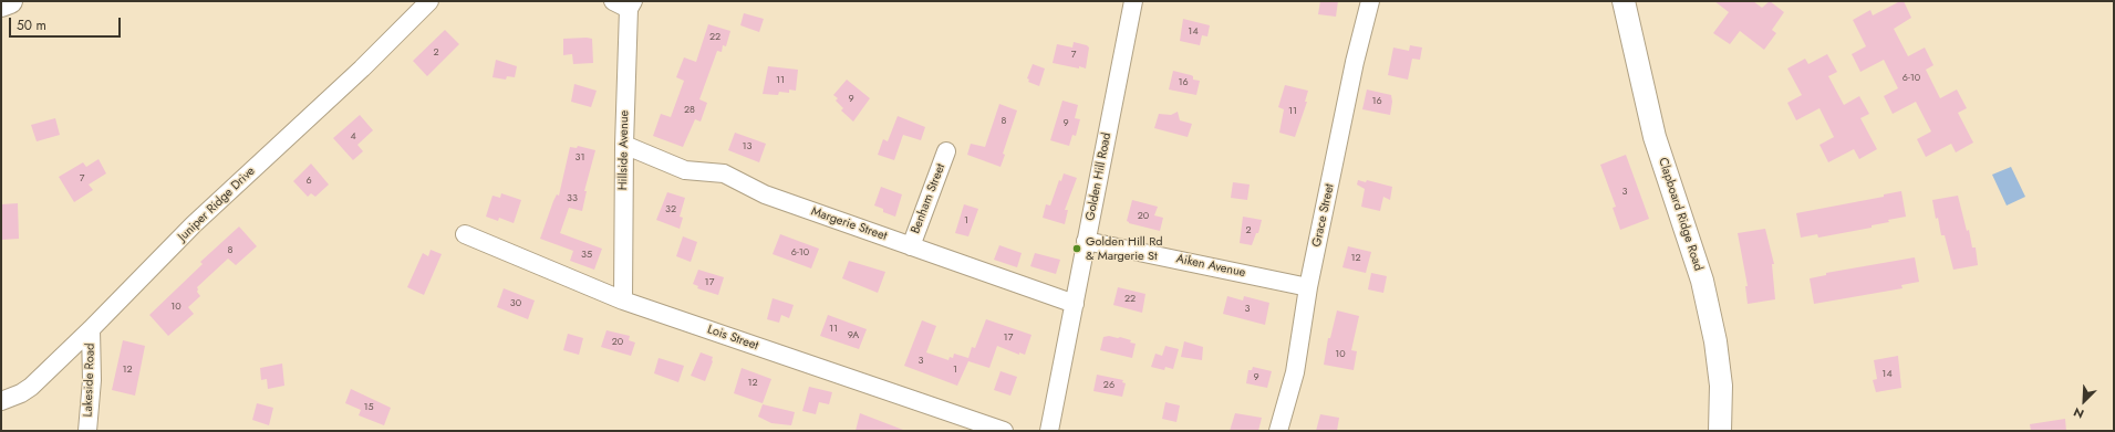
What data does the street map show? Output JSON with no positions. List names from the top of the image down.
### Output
{
  "streets": {
    "main road": ["Clapboard Ridge Road"],
    "street": [
      "Hillside Avenue",
      "Golden Hill Road",
      "Benham Street",
      "Juniper Ridge Drive",
      "Grace Street",
      "Margerie Street",
      "Aiken Avenue",
      "Lois Street",
      "Lakeside Road"
    ]
  },
  "crossings": [
    ["Hillside Avenue", "Margerie Street"],
    ["Hillside Avenue", "Lois Street"],
    ["Golden Hill Road", "Margerie Street"],
    ["Golden Hill Road", "Aiken Avenue"],
    ["Benham Street", "Margerie Street"],
    ["Juniper Ridge Drive", "Lakeside Road"],
    ["Grace Street", "Aiken Avenue"]
  ],
  "places": ["Golden Hill Rd & Margerie St"],
  "house_numbers": [
    "14",
    "22",
    "2",
    "7",
    "6-10",
    "11",
    "16",
    "9",
    "16",
    "28",
    "11",
    "8",
    "9",
    "4",
    "13",
    "31",
    "7",
    "6",
    "3",
    "33",
    "32",
    "20",
    "1",
    "2",
    "8",
    "6-10",
    "35",
    "12",
    "17",
    "22",
    "30",
    "10",
    "3",
    "11",
    "9A",
    "17",
    "20",
    "10",
    "3",
    "12",
    "1",
    "14",
    "9",
    "12",
    "26",
    "15"
  ],
  "scale_bar": "50 m",
  "north": "bottom left"
}
